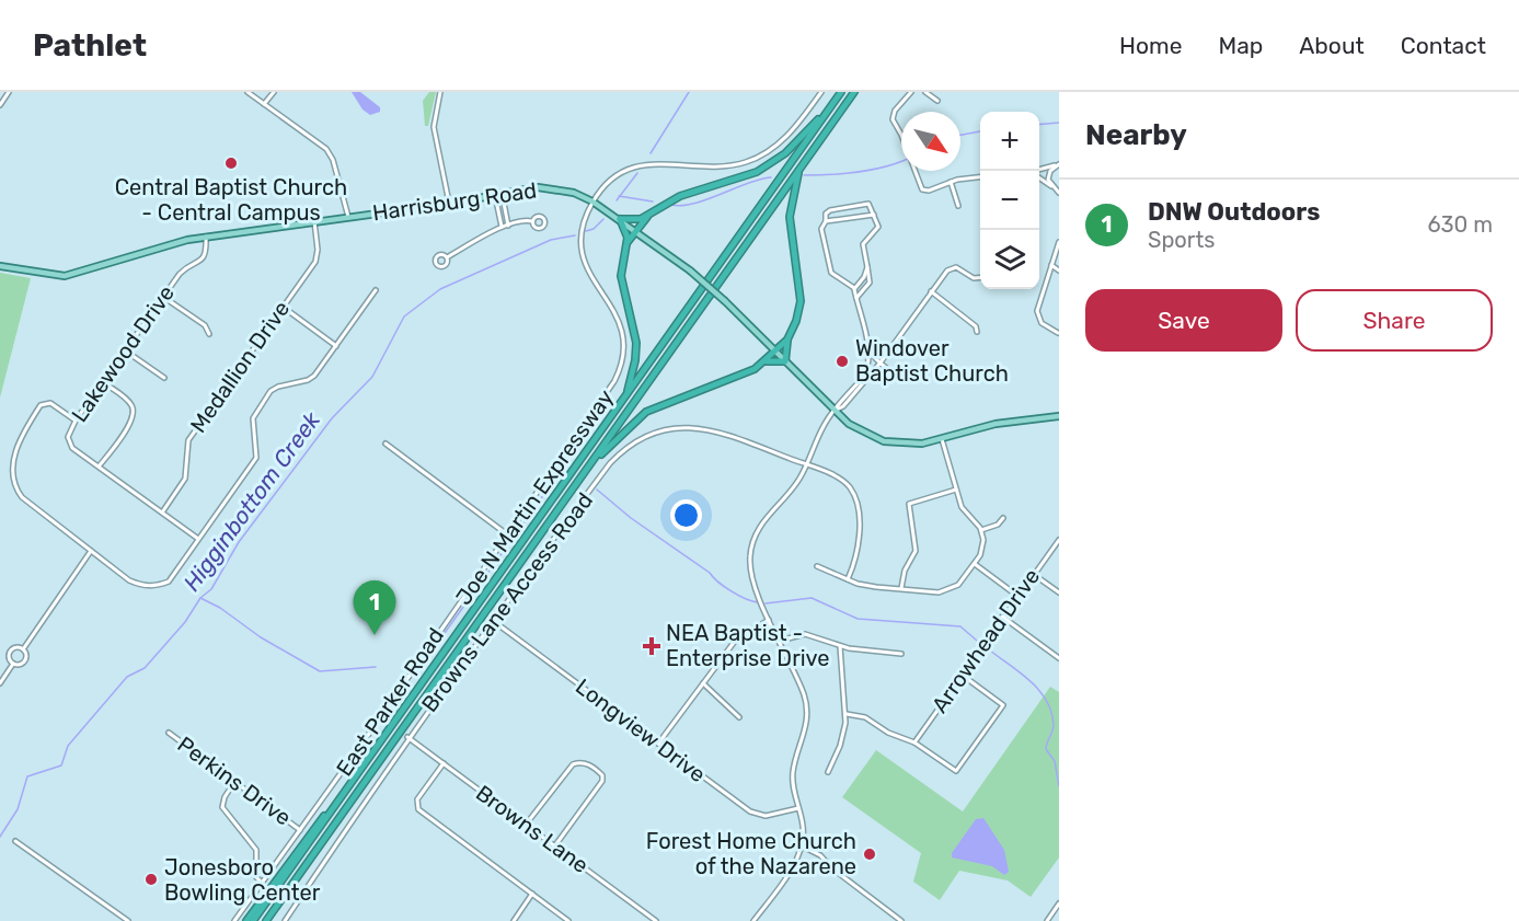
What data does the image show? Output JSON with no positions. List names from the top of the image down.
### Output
{
  "streets": {
    "highway": ["Joe N Martin Expressway"],
    "main road": ["Harrisburg Road"],
    "street": [
      "Lakewood Drive",
      "Medallion Drive",
      "Browns Lane Access Road",
      "Arrowhead Drive",
      "East Parker Road",
      "Longview Drive",
      "Perkins Drive",
      "Browns Lane"
    ]
  },
  "crossings": [
    ["Harrisburg Road", "Lakewood Drive"],
    ["Harrisburg Road", "Medallion Drive"],
    ["Harrisburg Road", "East Parker Road"],
    ["Lakewood Drive", "Medallion Drive"],
    ["Browns Lane Access Road", "Longview Drive"],
    ["Browns Lane Access Road", "Browns Lane"],
    ["East Parker Road", "Perkins Drive"]
  ],
  "water": ["Higginbottom Creek"],
  "places": {
    "other": [
      "Central Baptist Church - Central Campus",
      "Windover Baptist Church",
      "Forest Home Church of the Nazarene",
      "Jonesboro Bowling Center"
    ],
    "health": ["NEA Baptist - Enterprise Drive"]
  },
  "north": "bottom right",
  "page": {
    "header": "Pathlet",
    "nav": [
      "Home",
      "Map",
      "About",
      "Contact"
    ],
    "heading": "Nearby",
    "map_buttons": ["+", "−"],
    "list": [
      {
        "mark": "1",
        "name": "DNW Outdoors",
        "note": "Sports",
        "value": "630 m"
      }
    ],
    "buttons": ["Save", "Share"],
    "pins": "1"
  }
}
